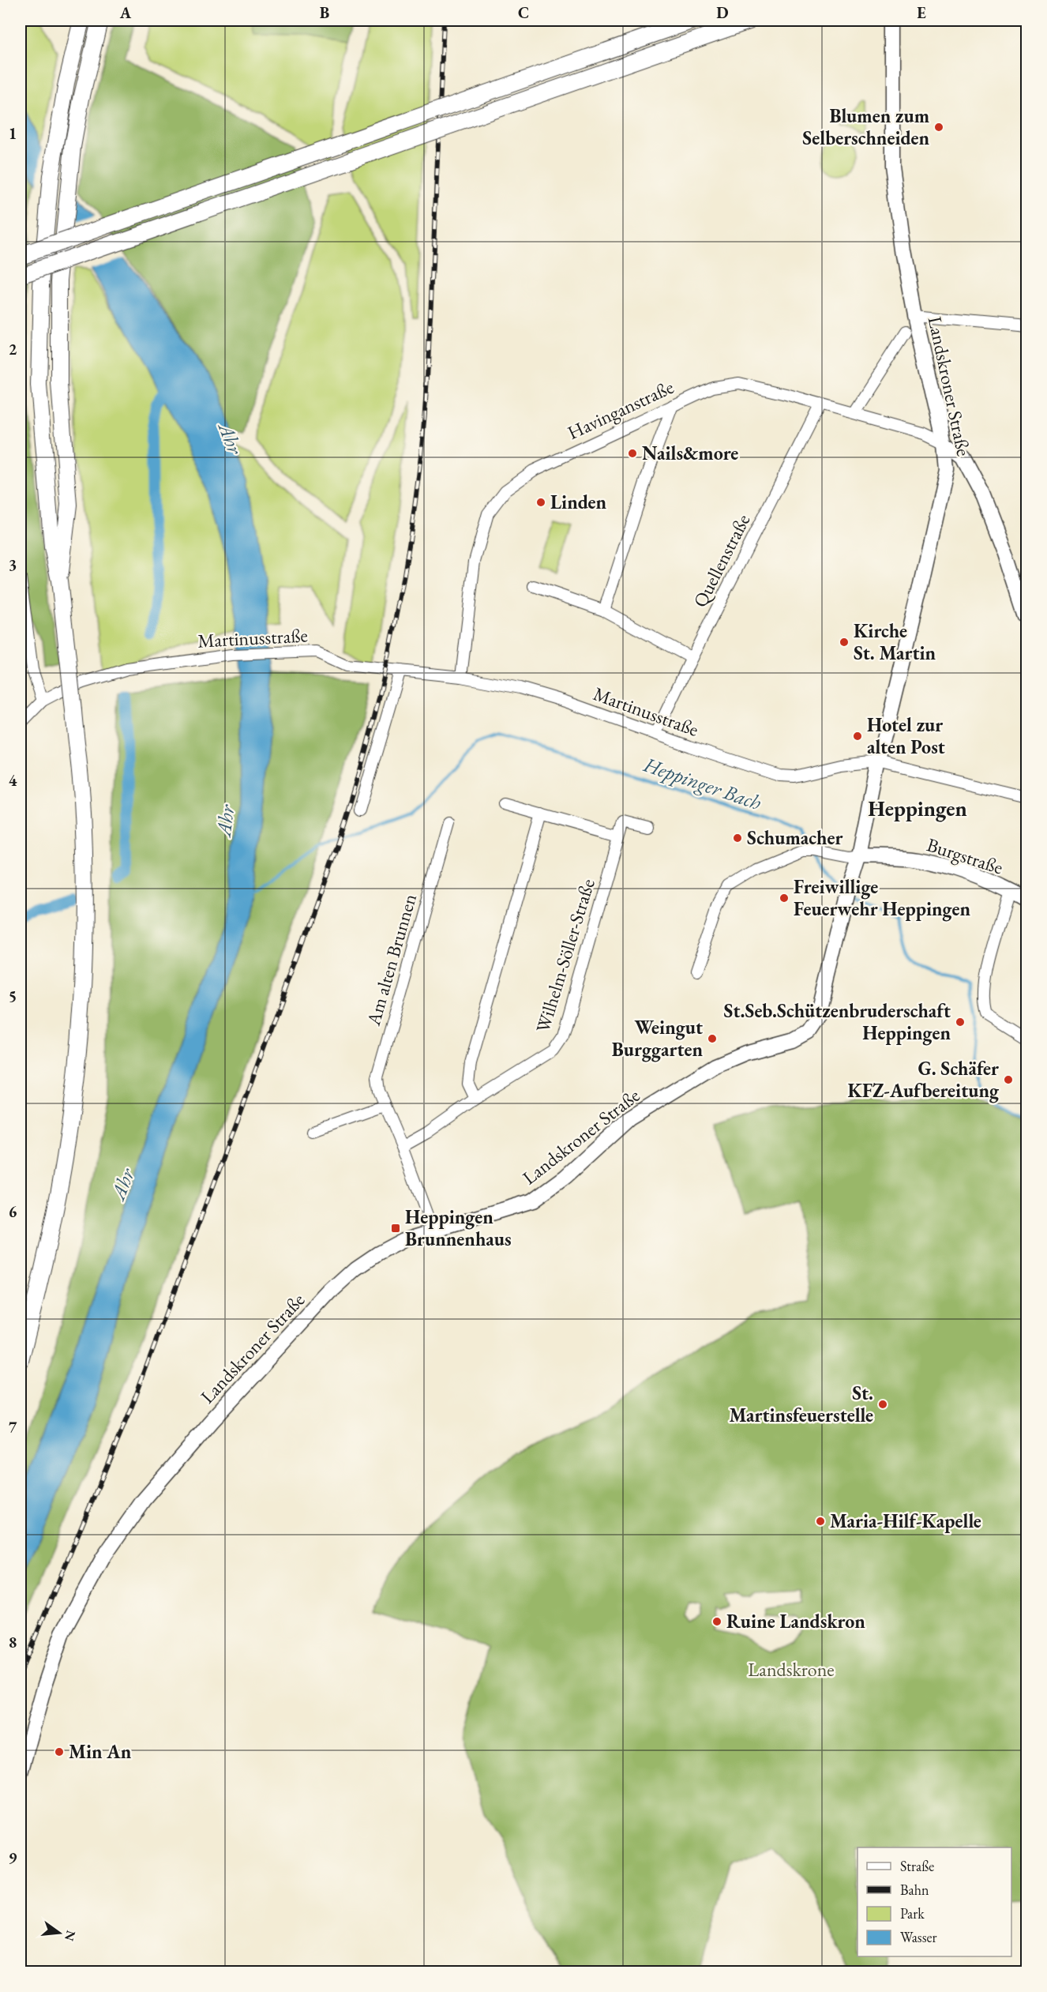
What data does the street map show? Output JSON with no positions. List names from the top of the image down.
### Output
{
  "streets": {
    "main road": ["Landskroner Straße", "Burgstraße"],
    "street": [
      "Havinganstraße",
      "Quellenstraße",
      "Martinusstraße",
      "Wilhelm-Söller-Straße",
      "Am alten Brunnen"
    ]
  },
  "crossings": [
    ["Landskroner Straße", "Havinganstraße"],
    ["Landskroner Straße", "Martinusstraße"],
    ["Landskroner Straße", "Burgstraße"],
    ["Landskroner Straße", "Am alten Brunnen"],
    ["Havinganstraße", "Quellenstraße"],
    ["Havinganstraße", "Martinusstraße"],
    ["Quellenstraße", "Martinusstraße"],
    ["Wilhelm-Söller-Straße", "Am alten Brunnen"]
  ],
  "districts": ["Heppingen"],
  "water": ["Ahr", "Heppinger Bach"],
  "parks": ["Landskrone"],
  "places": {
    "other": [
      "Blumen zum Selberschneiden",
      "Nails&more",
      "Linden",
      "Kirche St. Martin",
      "Hotel zur alten Post",
      "Schumacher",
      "Freiwillige Feuerwehr Heppingen",
      "St.Seb.Schützenbruderschaft Heppingen",
      "Weingut Burggarten",
      "G. Schäfer KFZ-Aufbereitung",
      "St. Martinsfeuerstelle",
      "Maria-Hilf-Kapelle",
      "Ruine Landskron",
      "Min An"
    ],
    "transit": ["Heppingen Brunnenhaus"]
  },
  "legend": [
    "Straße",
    "Bahn",
    "Park",
    "Wasser"
  ],
  "north": "right",
  "grid": {
    "columns": [
      "A",
      "B",
      "C",
      "D",
      "E"
    ],
    "rows": [
      "1",
      "2",
      "3",
      "4",
      "5",
      "6",
      "7",
      "8",
      "9"
    ]
  }
}
